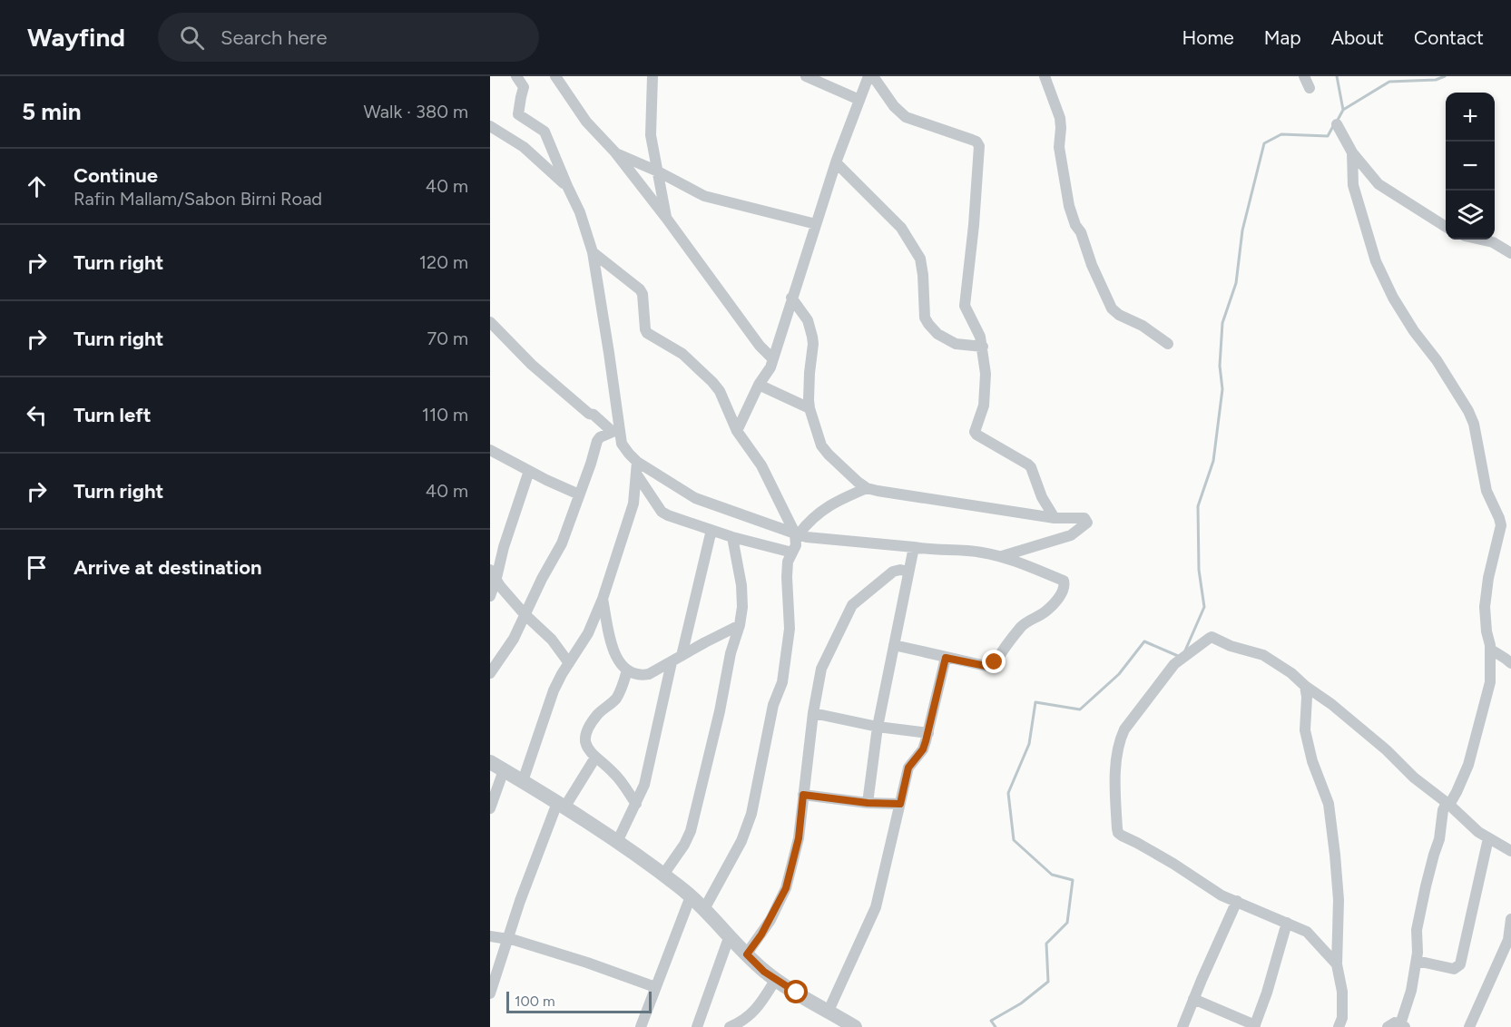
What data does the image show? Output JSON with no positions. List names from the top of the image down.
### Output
{
  "scale_bar": "100 m",
  "page": {
    "header": "Wayfind",
    "search": "Search here",
    "nav": [
      "Home",
      "Map",
      "About",
      "Contact"
    ],
    "heading": ["5 min", "Walk · 380 m"],
    "map_buttons": ["+", "−"],
    "list": [
      ["Continue", "Rafin Mallam/Sabon Birni Road", "40 m"],
      ["Turn right", "120 m"],
      ["Turn right", "70 m"],
      ["Turn left", "110 m"],
      ["Turn right", "40 m"],
      "Arrive at destination"
    ],
    "scale": "100 m"
  }
}
